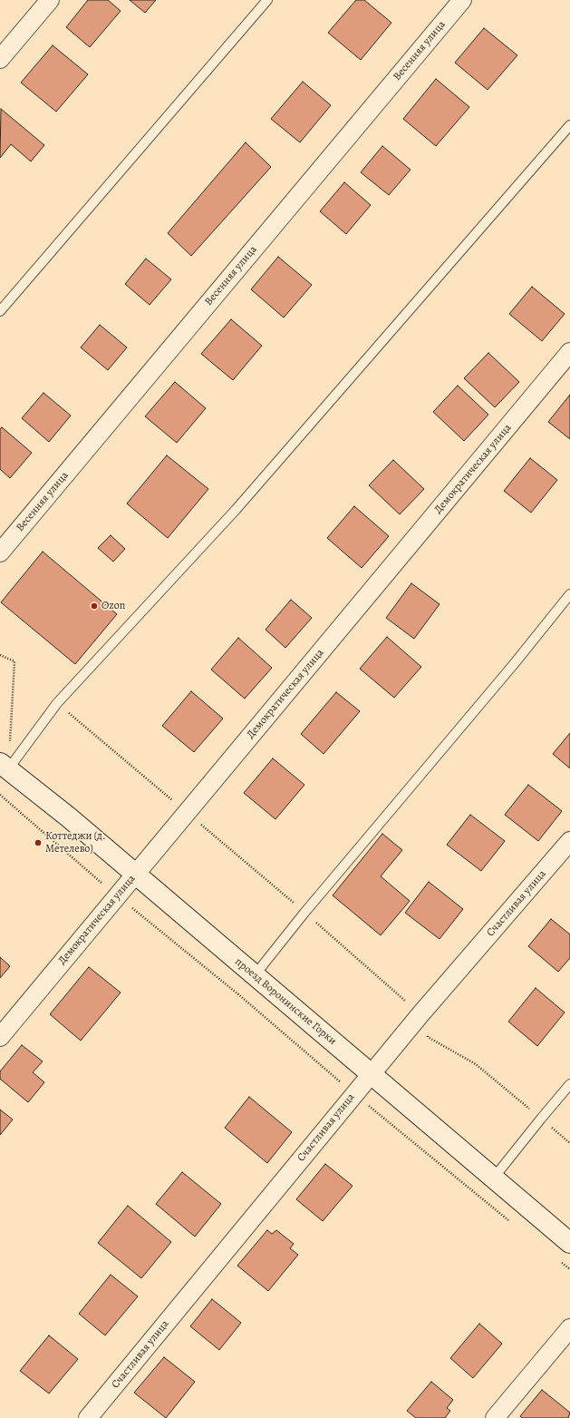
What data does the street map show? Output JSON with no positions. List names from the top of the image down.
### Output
{
  "streets": {
    "street": [
      "Весенняя улица",
      "Демократическая улица",
      "Счастливая улица",
      "проезд Воронинские Горки"
    ]
  },
  "crossings": [
    ["Демократическая улица", "проезд Воронинские Горки"],
    ["Счастливая улица", "проезд Воронинские Горки"]
  ],
  "places": ["Ozon", "Коттеджи (д. Метелево)"]
}
